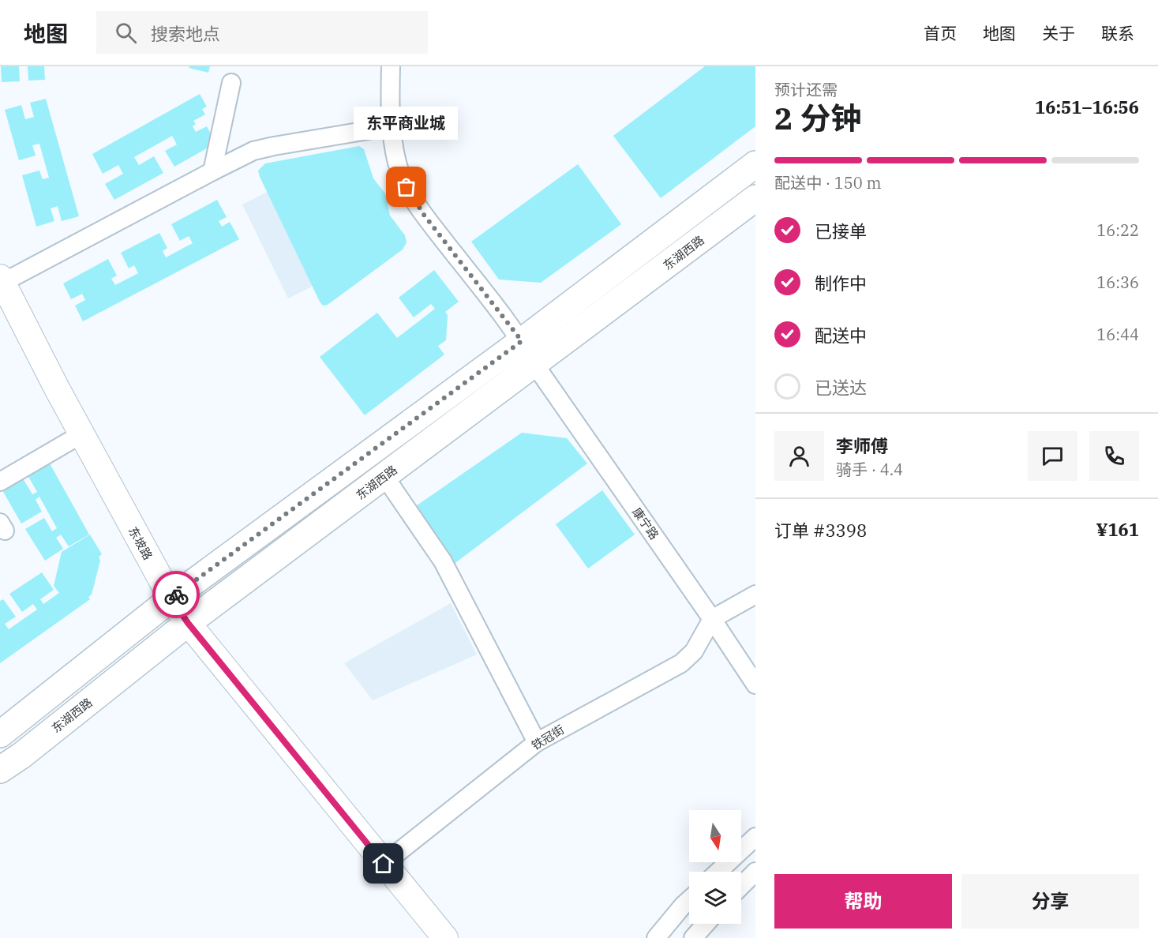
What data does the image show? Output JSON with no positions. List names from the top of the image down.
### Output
{
  "streets": {
    "main road": ["东湖西路"],
    "street": ["康宁路", "东坡路", "铁冠街"]
  },
  "crossings": [
    ["东湖西路", "康宁路"],
    ["东湖西路", "东坡路"],
    ["康宁路", "铁冠街"],
    ["东坡路", "铁冠街"]
  ],
  "places": ["东平商业城"],
  "north": "bottom",
  "page": {
    "header": "地图",
    "search": "搜索地点",
    "nav": [
      "首页",
      "地图",
      "关于",
      "联系"
    ],
    "heading": ["2 分钟", "预计还需", "16:51–16:56"],
    "panel": [
      "李师傅",
      "骑手 · 4.4",
      "订单 #3398",
      "¥161"
    ],
    "bubble": "东平商业城",
    "bar": "配送中 · 150 m",
    "list": [
      ["已接单", "16:22"],
      ["制作中", "16:36"],
      ["配送中", "16:44"],
      "已送达"
    ],
    "buttons": ["帮助", "分享"]
  }
}
